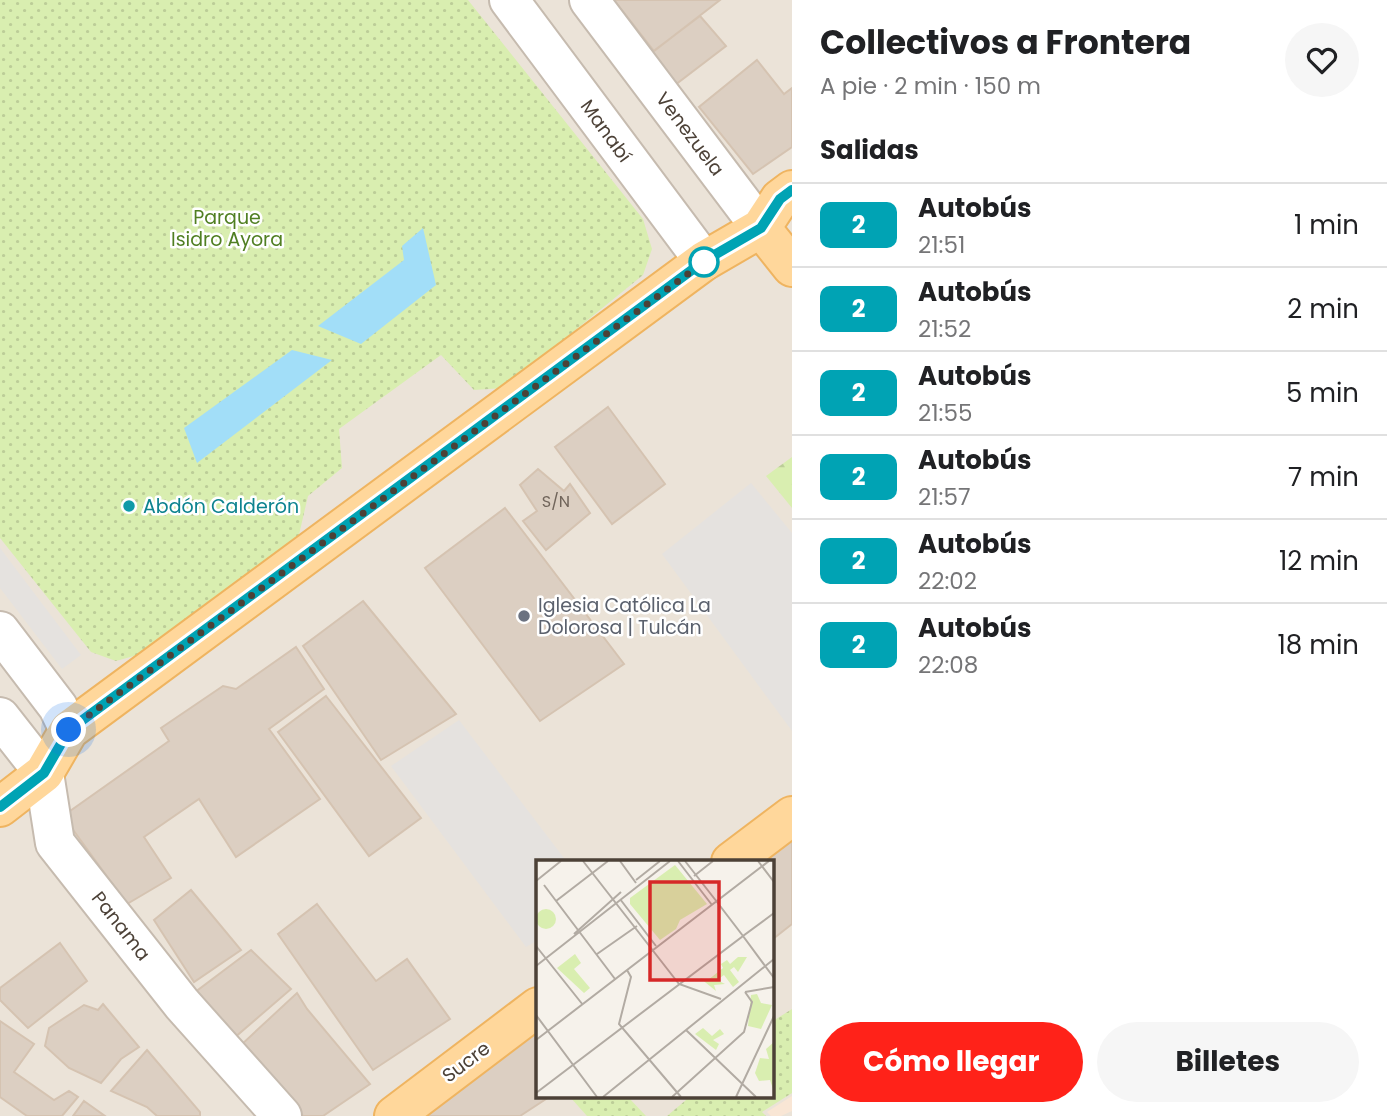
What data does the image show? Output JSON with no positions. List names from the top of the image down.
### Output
{
  "streets": {
    "main road": ["Venezuela", "Sucre"],
    "street": ["Manabí", "Panama"]
  },
  "parks": ["Parque Isidro Ayora"],
  "places": ["Abdón Calderón", "Iglesia Católica La Dolorosa | Tulcán"],
  "lines": ["bus line 2"],
  "house_numbers": ["S/N"],
  "page": {
    "heading": [
      ["Collectivos a Frontera", "A pie · 2 min · 150 m"],
      "Salidas"
    ],
    "list": [
      {
        "mark": "2",
        "name": "Autobús",
        "note": "21:51",
        "value": "1 min"
      },
      {
        "mark": "2",
        "name": "Autobús",
        "note": "21:52",
        "value": "2 min"
      },
      {
        "mark": "2",
        "name": "Autobús",
        "note": "21:55",
        "value": "5 min"
      },
      {
        "mark": "2",
        "name": "Autobús",
        "note": "21:57",
        "value": "7 min"
      },
      {
        "mark": "2",
        "name": "Autobús",
        "note": "22:02",
        "value": "12 min"
      },
      {
        "mark": "2",
        "name": "Autobús",
        "note": "22:08",
        "value": "18 min"
      }
    ],
    "buttons": ["Cómo llegar", "Billetes"]
  }
}
